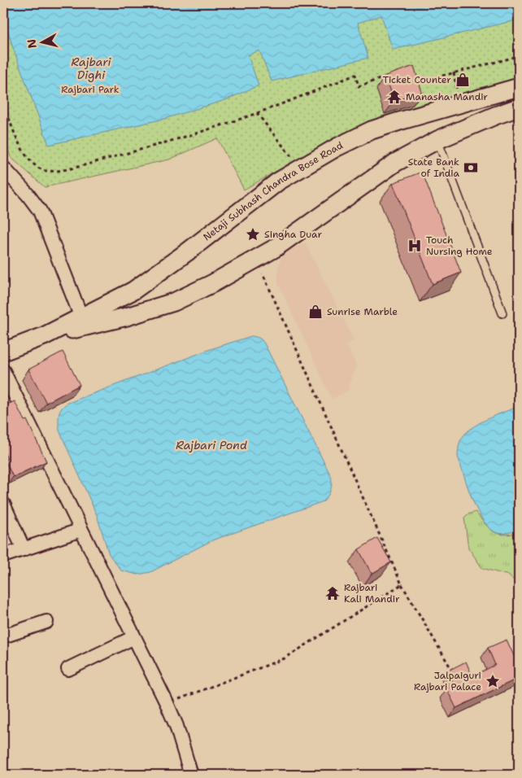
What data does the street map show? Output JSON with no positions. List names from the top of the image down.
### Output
{
  "streets": {
    "street": ["Netaji Subhash Chandra Bose Road"]
  },
  "water": ["Rajbari Dighi", "Rajbari Pond"],
  "parks": ["Rajbari Park"],
  "places": {
    "shop": ["Ticket Counter", "Sunrise Marble"],
    "temple": ["Manasha Mandir", "Rajbari Kali Mandir"],
    "bank": ["State Bank of India"],
    "place": ["Singha Duar", "Jalpaiguri Rajbari Palace"],
    "hospital": ["Touch Nursing Home"]
  },
  "north": "left"
}
